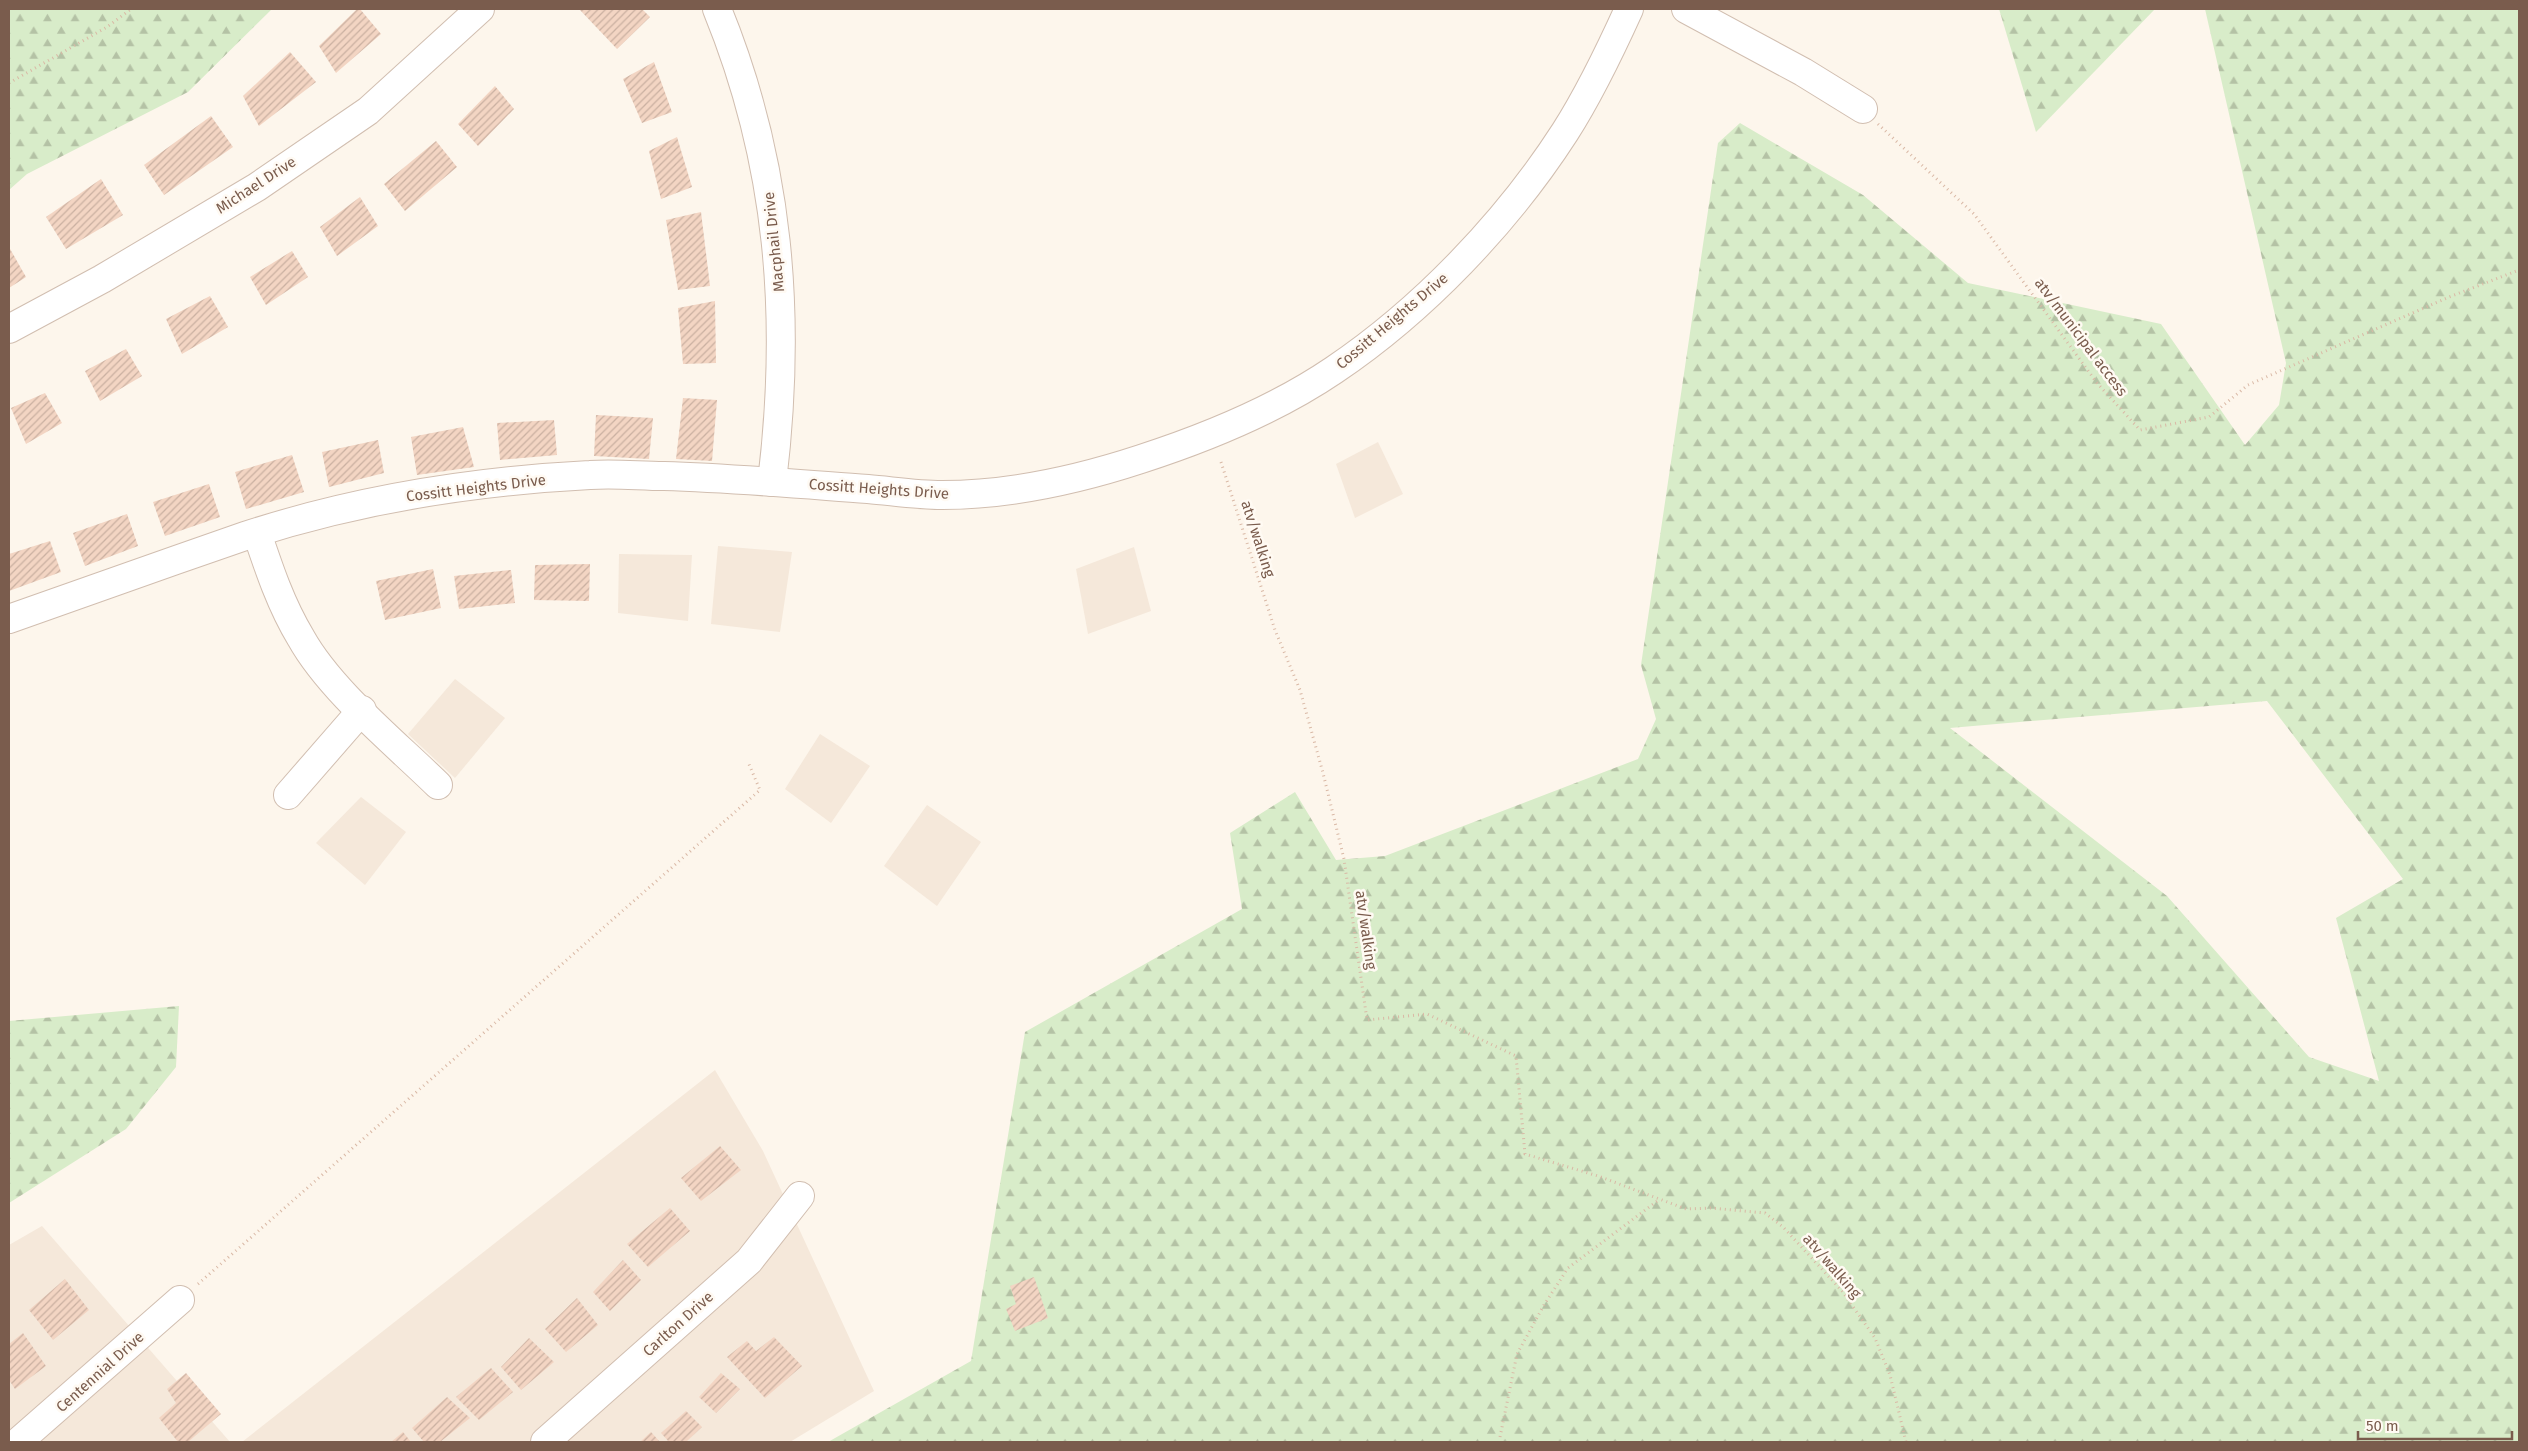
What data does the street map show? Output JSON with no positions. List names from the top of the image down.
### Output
{
  "streets": {
    "street": [
      "Michael Drive",
      "Macphail Drive",
      "Cossitt Heights Drive",
      "Carlton Drive",
      "Centennial Drive"
    ],
    "path": ["atv/municipal access", "atv/walking"]
  },
  "crossings": [
    ["Macphail Drive", "Cossitt Heights Drive"]
  ],
  "scale_bar": "50 m"
}
